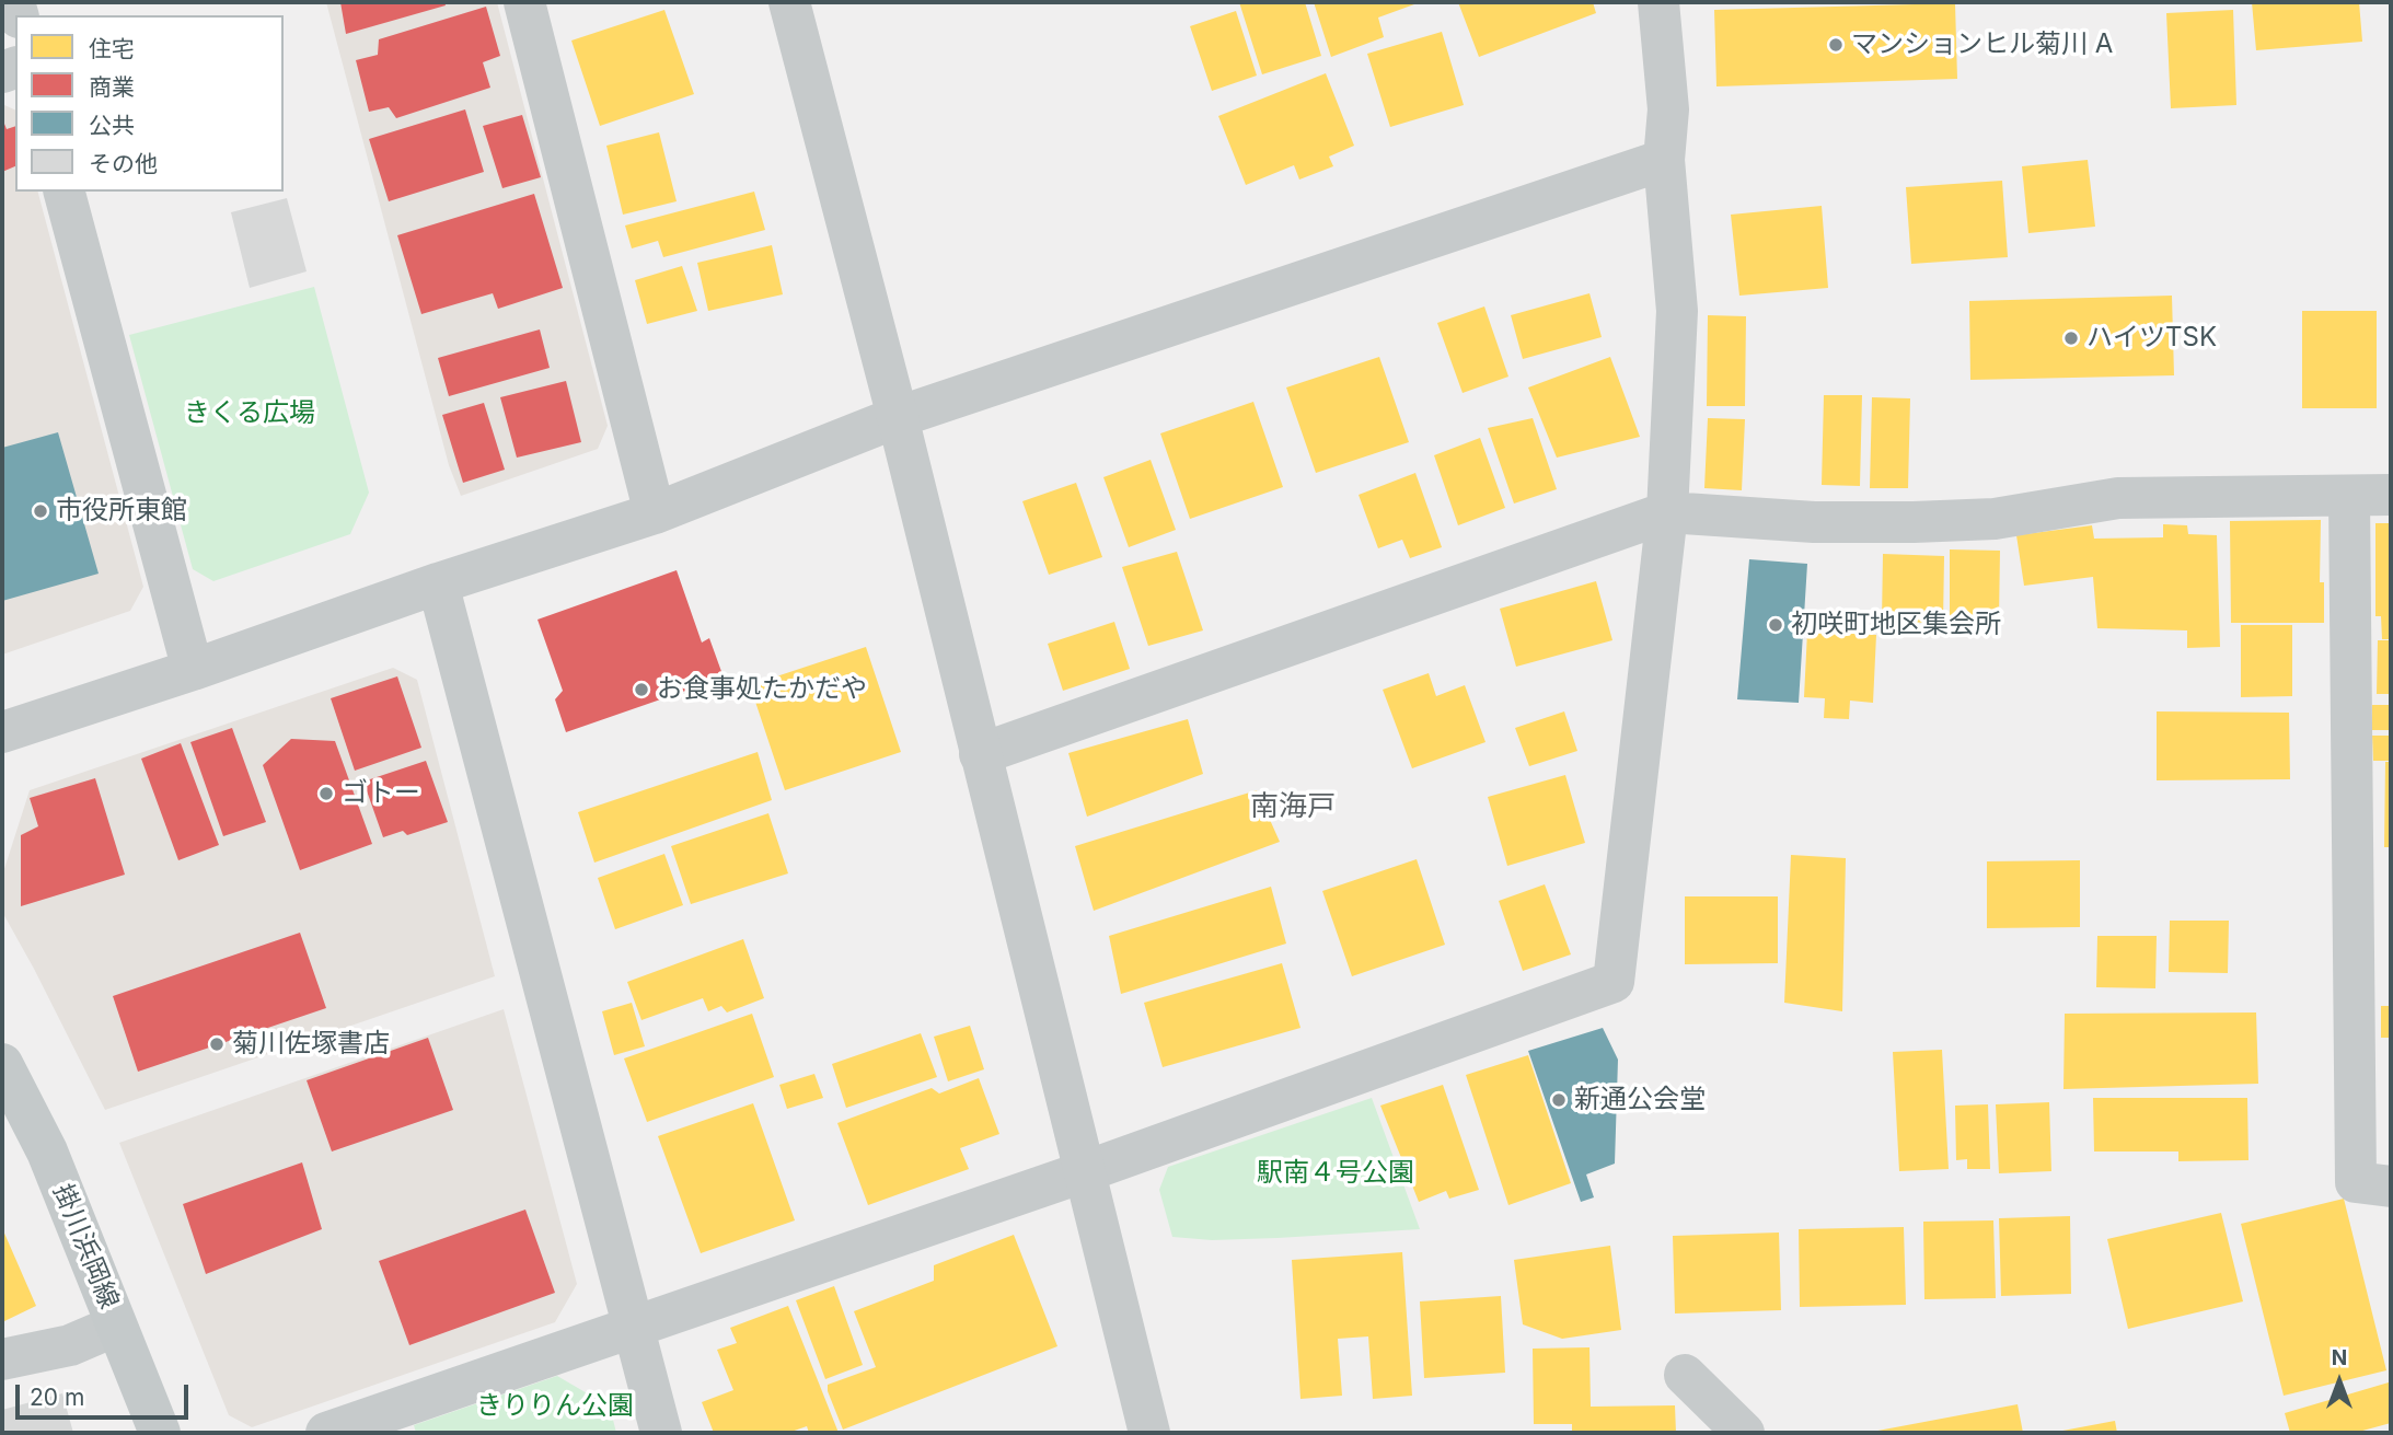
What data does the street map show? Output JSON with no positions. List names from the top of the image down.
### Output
{
  "streets": {
    "main road": ["掛川浜岡線"]
  },
  "districts": ["南海戸"],
  "parks": ["きくる広場", "駅南４号公園", "きりりん公園"],
  "places": [
    "マンションヒル菊川 A",
    "ハイツTSK",
    "市役所東館",
    "初咲町地区集会所",
    "お食事処たかだや",
    "ゴトー",
    "菊川佐塚書店",
    "新通公会堂"
  ],
  "legend": [
    "住宅",
    "商業",
    "公共",
    "その他"
  ],
  "scale_bar": "20 m",
  "north": "top"
}
